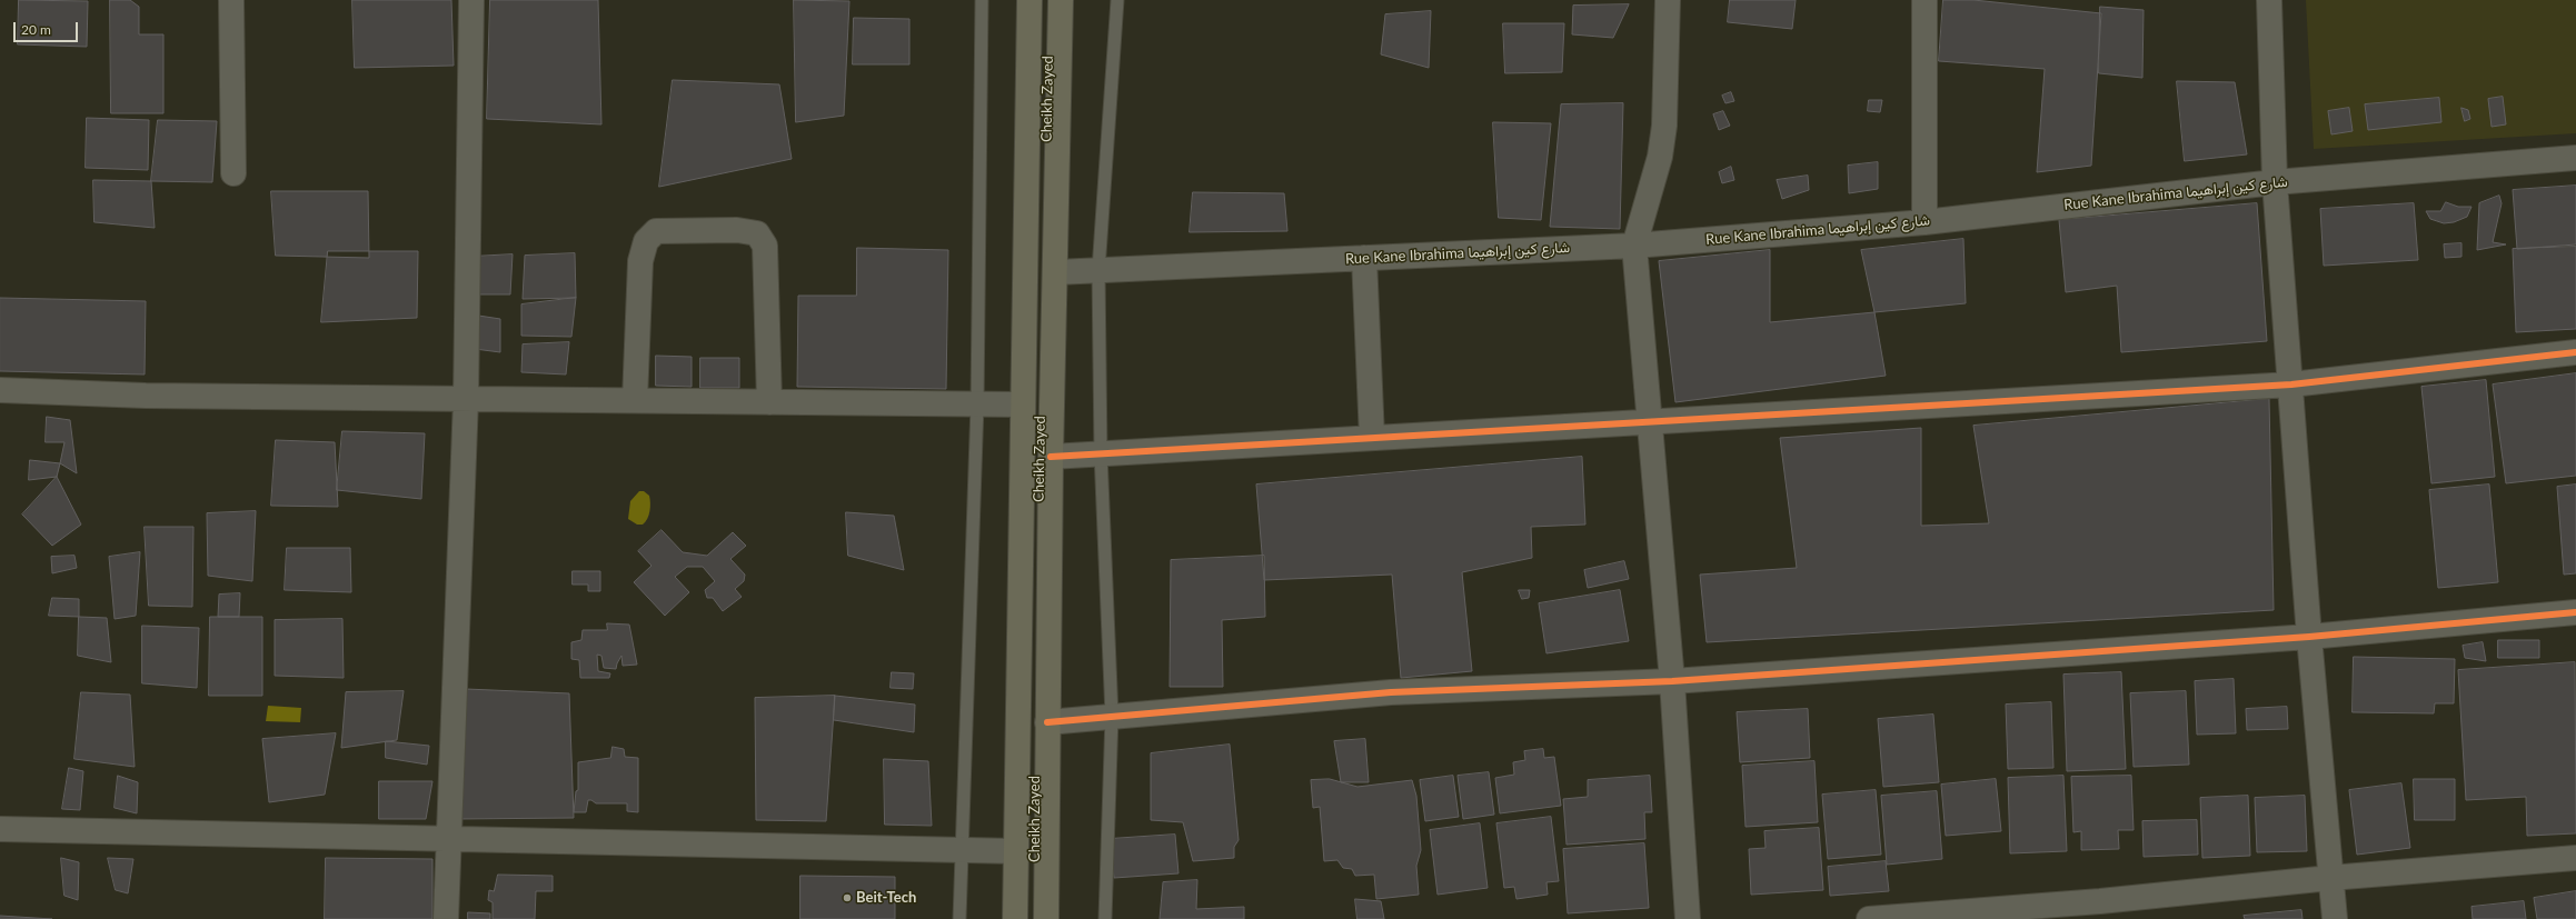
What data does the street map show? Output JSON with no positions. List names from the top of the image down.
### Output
{
  "streets": {
    "highway": ["Cheikh Zayed"],
    "street": ["Rue Kane Ibrahima شارع كين إبراهيما"]
  },
  "crossings": [
    ["Cheikh Zayed", "Rue Kane Ibrahima شارع كين إبراهيما"]
  ],
  "places": ["Beit-Tech"],
  "scale_bar": "20 m"
}
